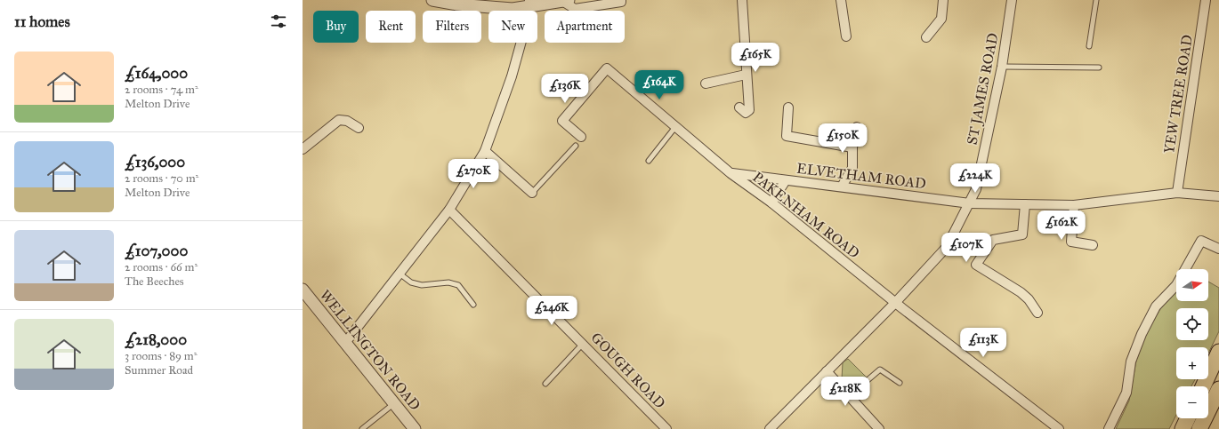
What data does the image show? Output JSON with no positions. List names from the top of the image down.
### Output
{
  "streets": {
    "street": [
      "ST JAMES ROAD",
      "YEW TREE ROAD",
      "ELVETHAM ROAD",
      "PAKENHAM ROAD",
      "WELLINGTON ROAD",
      "GOUGH ROAD"
    ]
  },
  "crossings": [
    ["ST JAMES ROAD", "ELVETHAM ROAD"],
    ["ST JAMES ROAD", "PAKENHAM ROAD"],
    ["YEW TREE ROAD", "ELVETHAM ROAD"],
    ["ELVETHAM ROAD", "PAKENHAM ROAD"]
  ],
  "north": "right",
  "page": {
    "heading": "11 homes",
    "chip": [
      "Buy",
      "Rent",
      "Filters",
      "New",
      "Apartment"
    ],
    "list": [
      {
        "name": "£164,000",
        "note": "2 rooms · 74 m² · Melton Drive"
      },
      {
        "name": "£136,000",
        "note": "2 rooms · 70 m² · Melton Drive"
      },
      {
        "name": "£107,000",
        "note": "2 rooms · 66 m² · The Beeches"
      },
      {
        "name": "£218,000",
        "note": "3 rooms · 89 m² · Summer Road"
      }
    ],
    "price": [
      "£165K",
      "£164K",
      "£136K",
      "£150K",
      "£270K",
      "£224K",
      "£162K",
      "£107K",
      "£246K",
      "£113K",
      "£218K"
    ],
    "map_buttons": ["+", "−"]
  }
}
